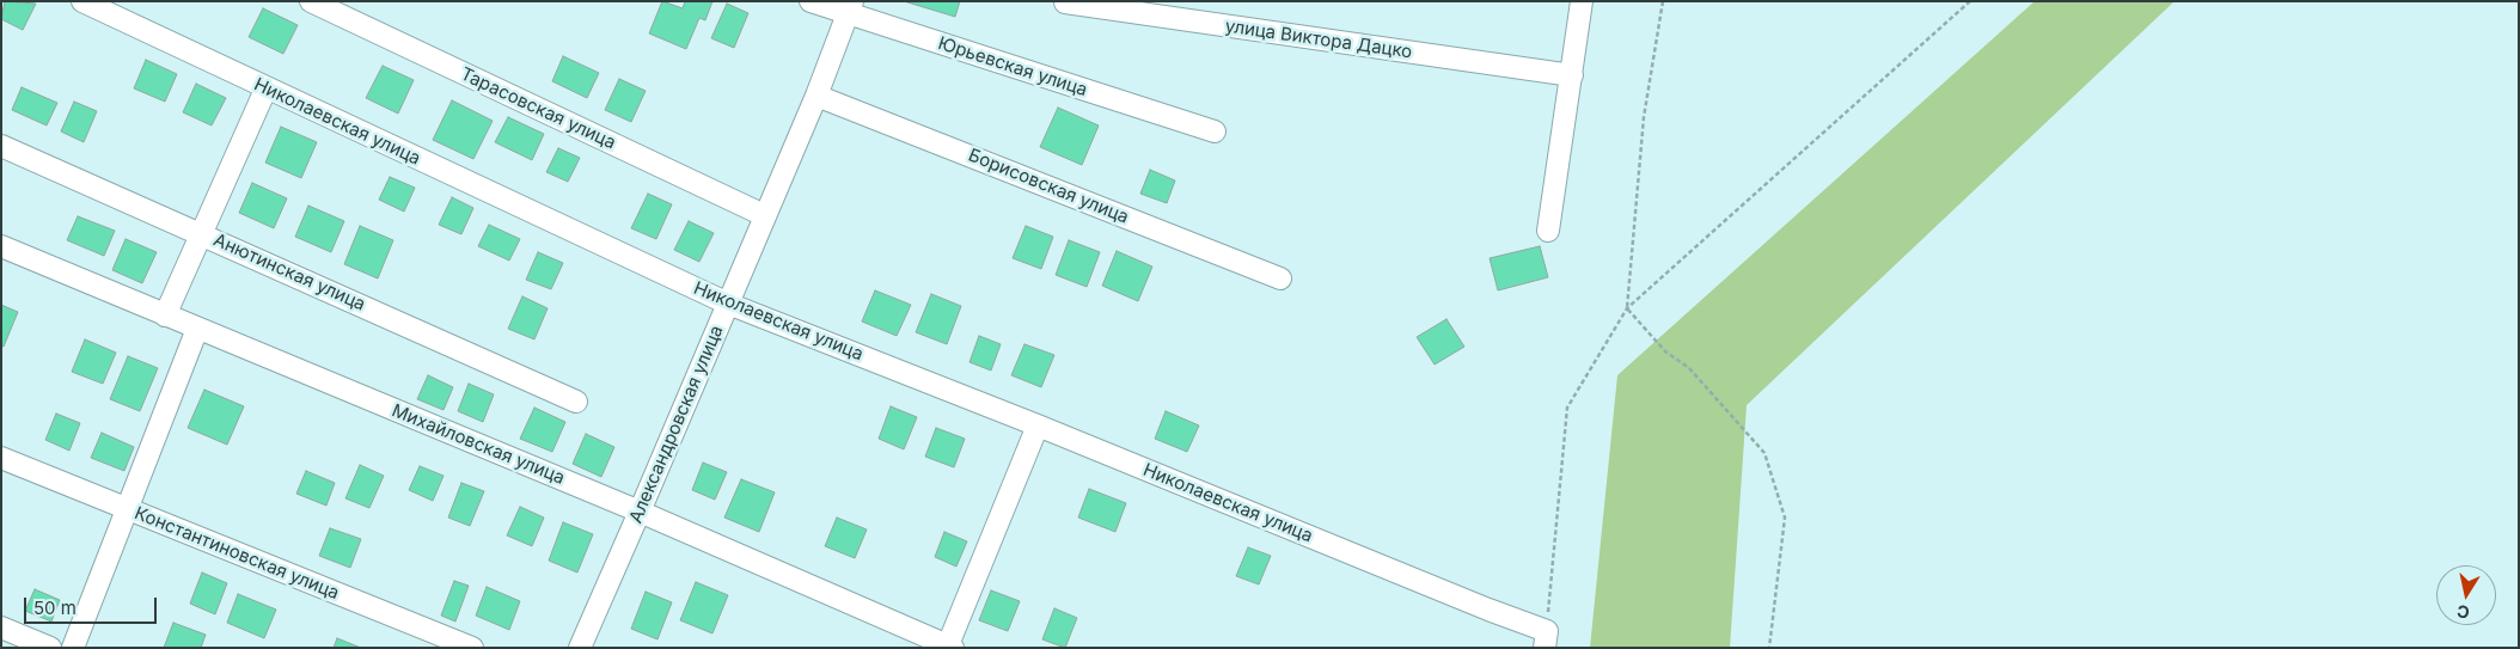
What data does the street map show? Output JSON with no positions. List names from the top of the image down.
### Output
{
  "streets": {
    "street": [
      "улица Виктора Дацко",
      "Юрьевская улица",
      "Тарасовская улица",
      "Николаевская улица",
      "Борисовская улица",
      "Анютинская улица",
      "Александровская улица",
      "Михайловская улица",
      "Константиновская улица"
    ]
  },
  "crossings": [
    ["Юрьевская улица", "Александровская улица"],
    ["Тарасовская улица", "Александровская улица"],
    ["Николаевская улица", "Александровская улица"],
    ["Борисовская улица", "Александровская улица"],
    ["Александровская улица", "Михайловская улица"]
  ],
  "scale_bar": "50 m",
  "north": "bottom"
}
